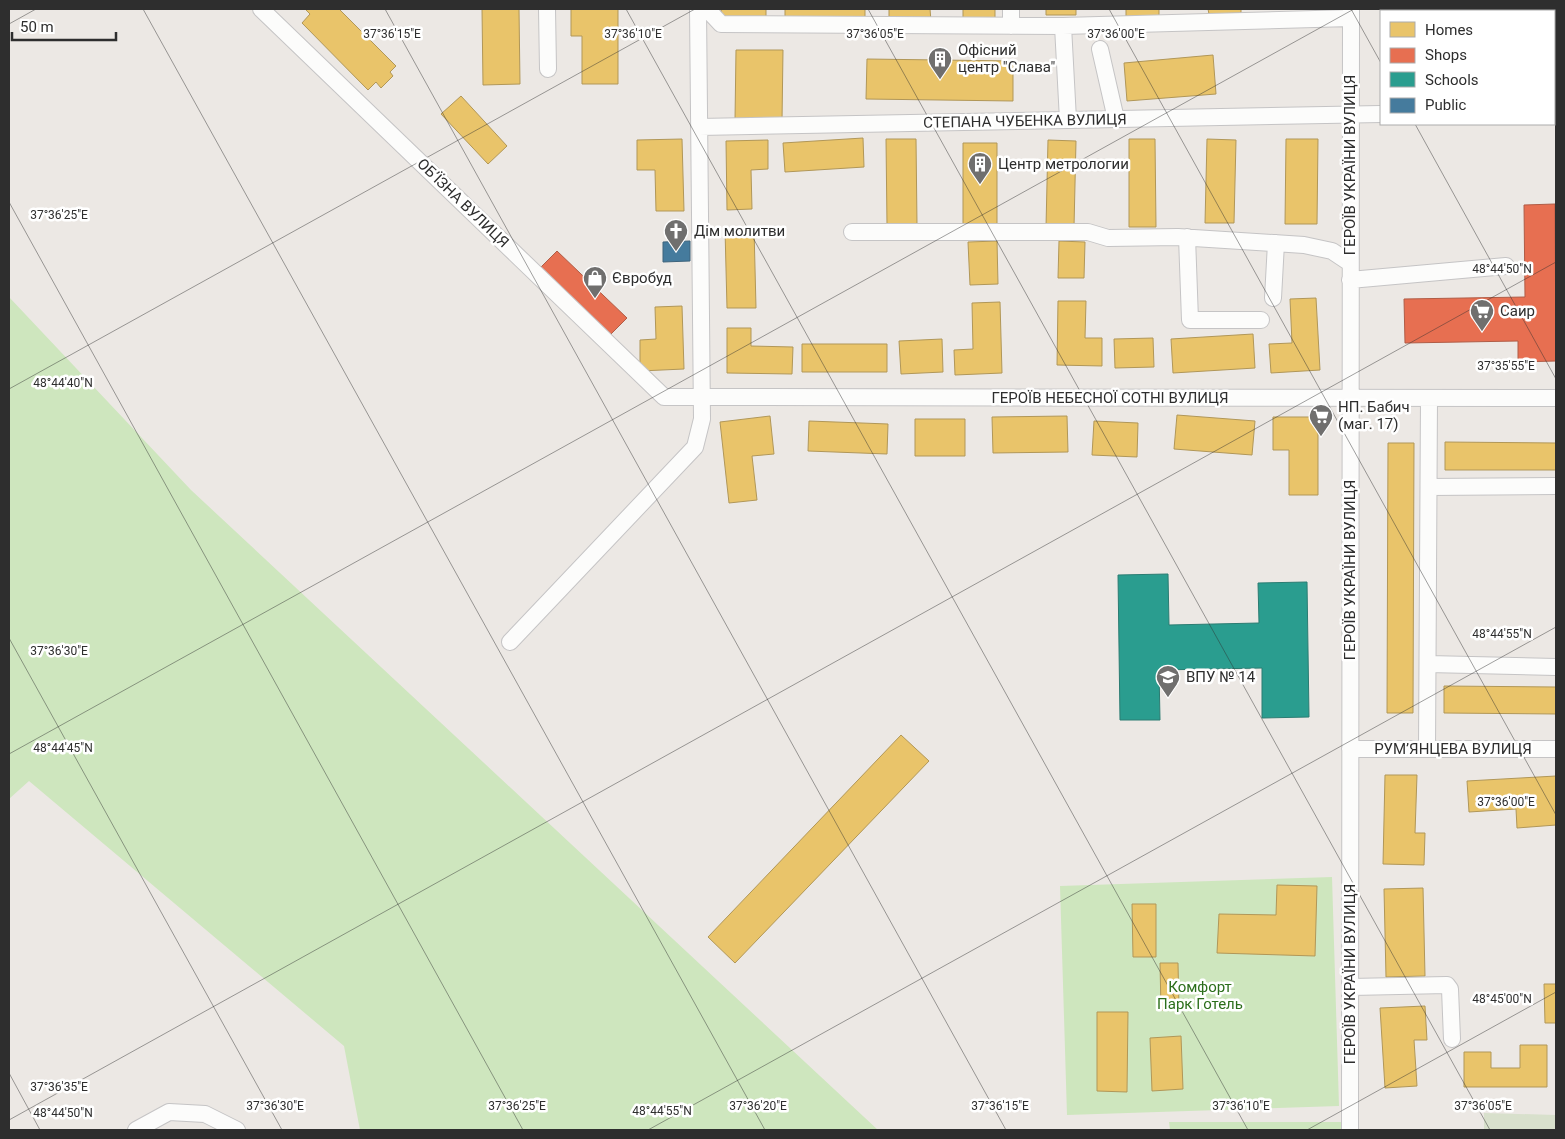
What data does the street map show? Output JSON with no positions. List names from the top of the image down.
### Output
{
  "streets": {
    "street": [
      "СТЕПАНА ЧУБЕНКА ВУЛИЦЯ",
      "ГЕРОЇВ УКРАЇНИ ВУЛИЦЯ",
      "ОБ’ЇЗНА ВУЛИЦЯ",
      "ГЕРОЇВ НЕБЕСНОЇ СОТНІ ВУЛИЦЯ",
      "РУМ’ЯНЦЕВА ВУЛИЦЯ"
    ]
  },
  "crossings": [
    ["СТЕПАНА ЧУБЕНКА ВУЛИЦЯ", "ГЕРОЇВ УКРАЇНИ ВУЛИЦЯ"],
    ["ГЕРОЇВ УКРАЇНИ ВУЛИЦЯ", "ГЕРОЇВ НЕБЕСНОЇ СОТНІ ВУЛИЦЯ"],
    ["ГЕРОЇВ УКРАЇНИ ВУЛИЦЯ", "РУМ’ЯНЦЕВА ВУЛИЦЯ"],
    ["ОБ’ЇЗНА ВУЛИЦЯ", "ГЕРОЇВ НЕБЕСНОЇ СОТНІ ВУЛИЦЯ"]
  ],
  "parks": ["Комфорт Парк Готель"],
  "places": {
    "building": ["Офісний центр \"Слава\"", "Центр метрологии"],
    "church": ["Дім молитви"],
    "shop": ["Євробуд"],
    "supermarket": ["Саир", "НП. Бабич (маг. 17)"],
    "school or university": ["ВПУ № 14"]
  },
  "legend": [
    "Homes",
    "Shops",
    "Schools",
    "Public"
  ],
  "scale_bar": "50 m",
  "coordinates": [
    "37°36'15\"E",
    "37°36'10\"E",
    "37°36'05\"E",
    "37°36'00\"E",
    "37°36'25\"E",
    "48°44'50\"N",
    "37°35'55\"E",
    "48°44'40\"N",
    "48°44'55\"N",
    "37°36'30\"E",
    "48°44'45\"N",
    "48°45'00\"N",
    "37°36'35\"E",
    "37°36'20\"E"
  ]
}
